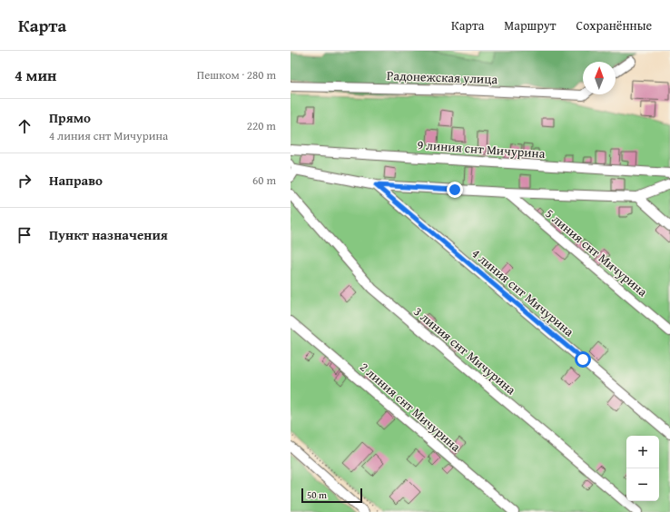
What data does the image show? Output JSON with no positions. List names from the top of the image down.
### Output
{
  "streets": {
    "street": [
      "Радонежская улица",
      "9 линия снт Мичурина",
      "5 линия снт Мичурина",
      "4 линия снт Мичурина",
      "3 линия снт Мичурина",
      "2 линия снт Мичурина"
    ]
  },
  "scale_bar": "50 m",
  "north": "top",
  "page": {
    "header": "Карта",
    "nav": ["Карта", "Маршрут", "Сохранённые"],
    "heading": ["4 мин", "Пешком · 280 m"],
    "list": [
      ["Прямо", "4 линия снт Мичурина", "220 m"],
      ["Направо", "60 m"],
      "Пункт назначения"
    ],
    "map_buttons": ["+", "−"],
    "scale": "50 m"
  }
}
